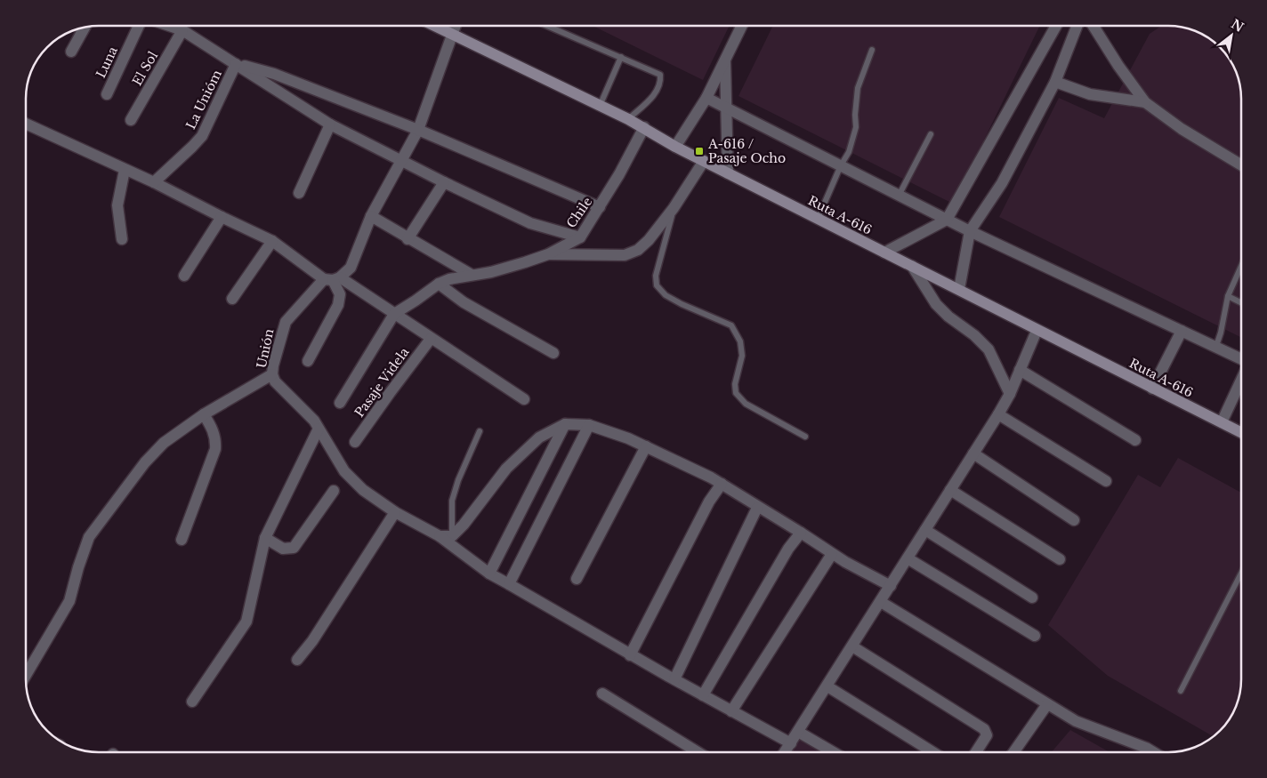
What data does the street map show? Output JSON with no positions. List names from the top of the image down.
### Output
{
  "streets": {
    "main road": ["Ruta A-616"],
    "street": [
      "Luna",
      "El Sol",
      "La Unióm",
      "Chile",
      "Unión",
      "Pasaje Videla"
    ]
  },
  "crossings": [
    ["Chile", "Ruta A-616"],
    ["Ruta A-616", "Unión"]
  ],
  "places": {
    "transit": ["A-616 / Pasaje Ocho"]
  },
  "north": "top right"
}
